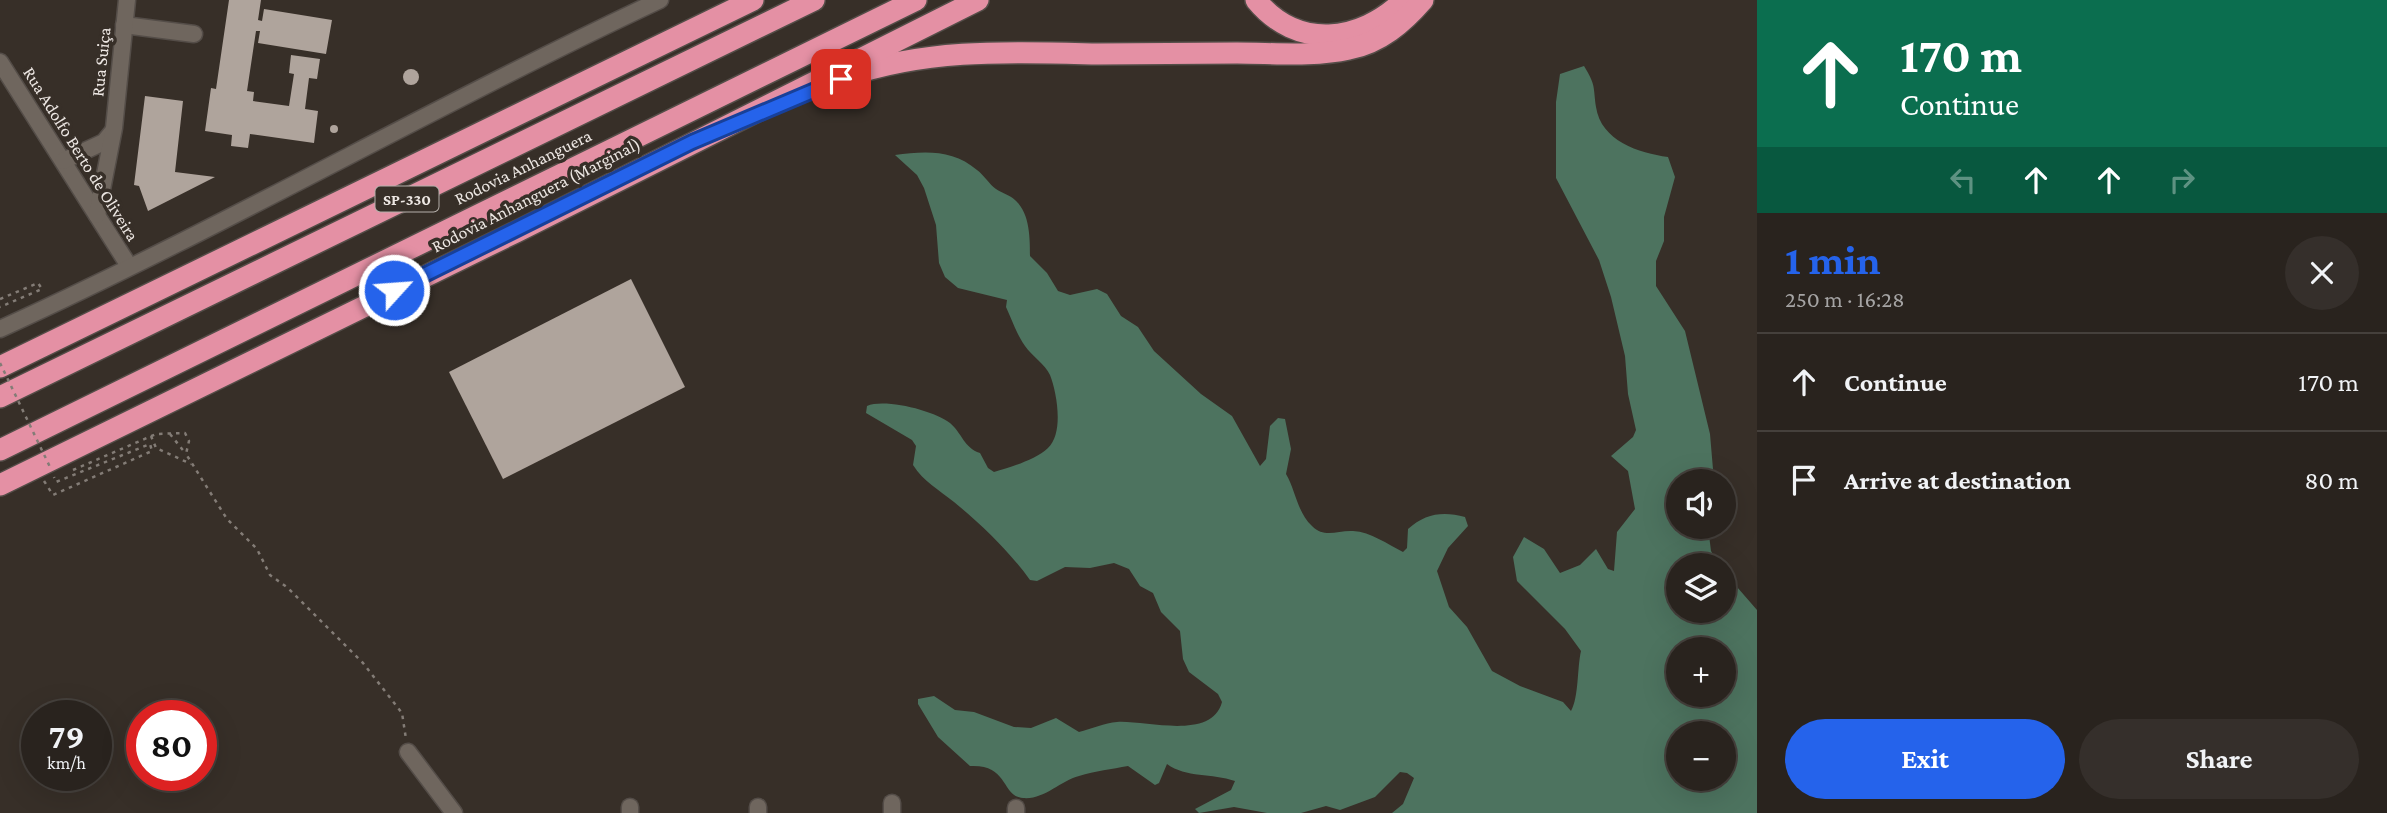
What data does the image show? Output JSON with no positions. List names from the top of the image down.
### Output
{
  "streets": {
    "highway": ["Rodovia Anhanguera", "Rodovia Anhanguera (Marginal)", "SP-330"],
    "street": ["Rua Suiça", "Rua Adolfo Berto de Oliveira"]
  },
  "crossings": [
    ["Rua Suiça", "Rua Adolfo Berto de Oliveira"]
  ],
  "page": {
    "turn": ["170 m", "Continue"],
    "heading": ["1 min", "250 m · 16:28"],
    "list": [
      {
        "name": "Continue",
        "value": "170 m"
      },
      {
        "name": "Arrive at destination",
        "value": "80 m"
      }
    ],
    "map_buttons": ["+", "−"],
    "speed": "79 km/h",
    "limit": "80",
    "buttons": ["Exit", "Share"]
  }
}
